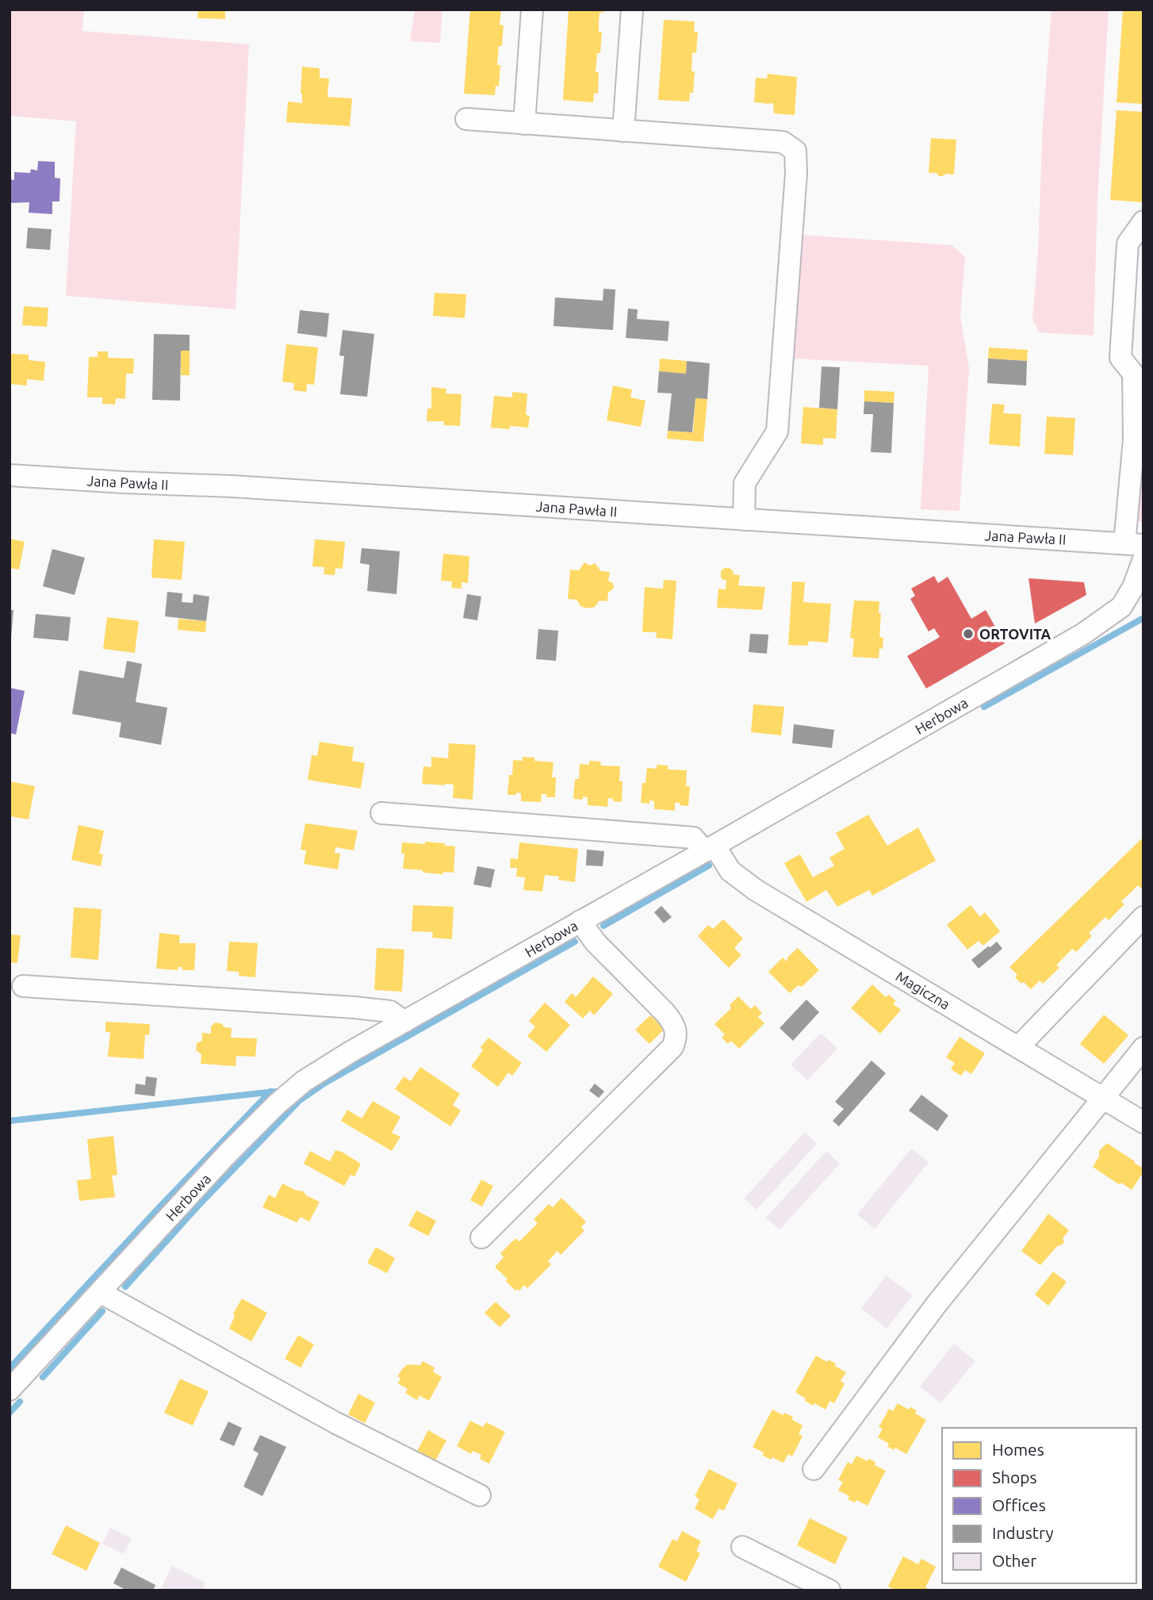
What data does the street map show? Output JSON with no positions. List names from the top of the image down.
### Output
{
  "streets": {
    "street": ["Jana Pawła II", "Herbowa", "Magiczna"]
  },
  "crossings": [
    ["Herbowa", "Magiczna"]
  ],
  "places": ["ORTOVITA"],
  "legend": [
    "Homes",
    "Shops",
    "Offices",
    "Industry",
    "Other"
  ]
}
